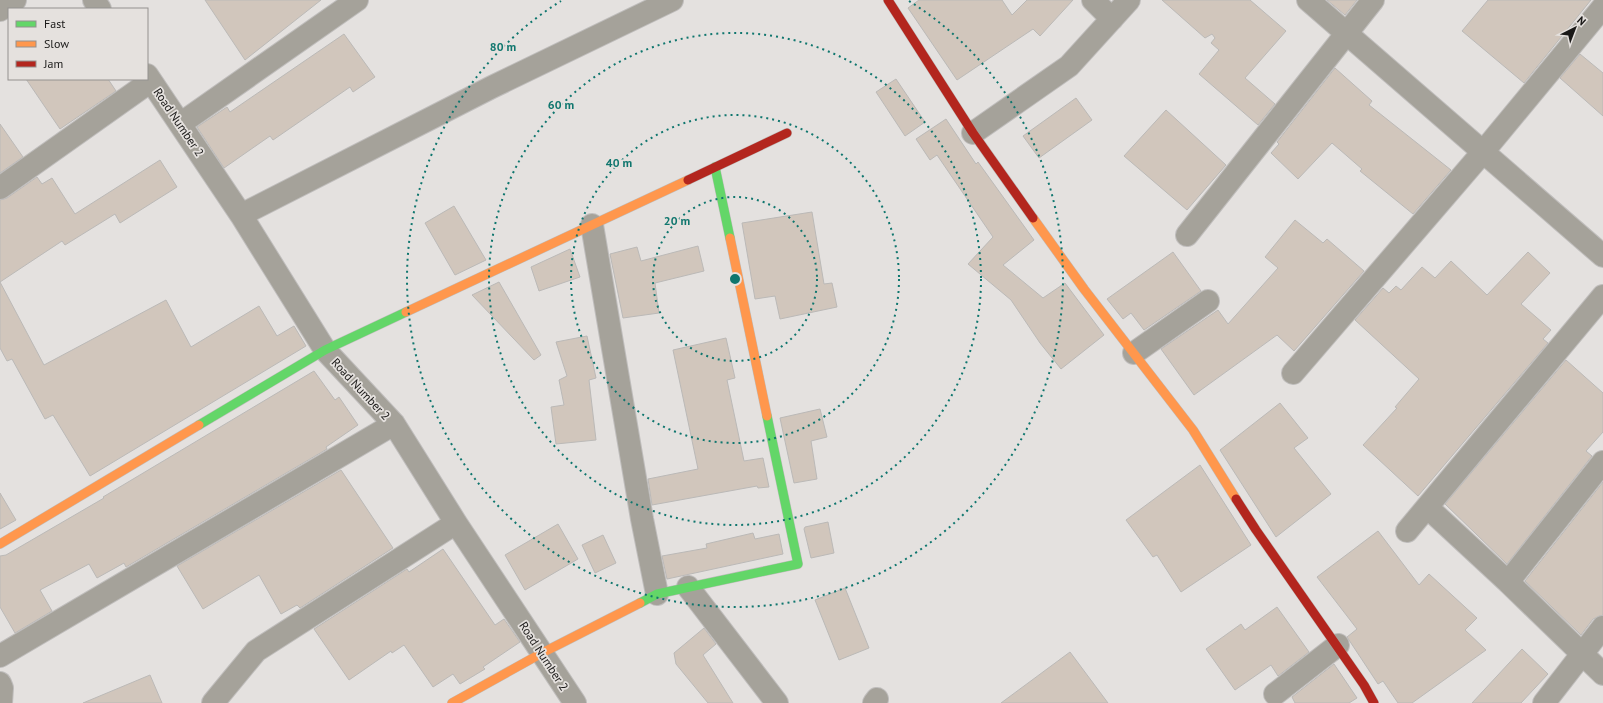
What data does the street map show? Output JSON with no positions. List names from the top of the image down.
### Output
{
  "streets": {
    "street": ["Road Number 2"]
  },
  "legend": ["Fast", "Slow", "Jam"],
  "north": "top right",
  "rings": [
    "80 m",
    "60 m",
    "40 m",
    "20 m"
  ]
}
